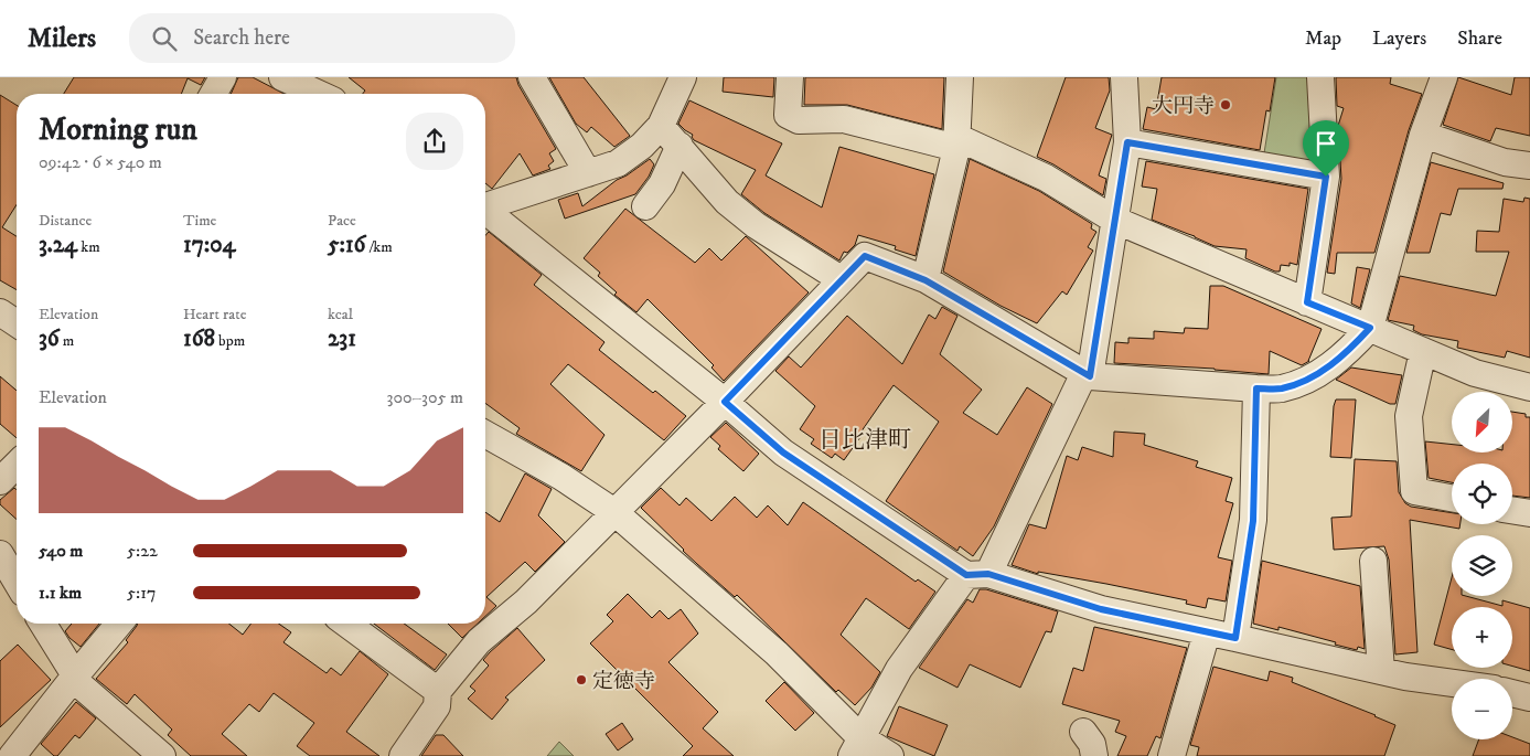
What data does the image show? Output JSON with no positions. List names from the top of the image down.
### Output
{
  "districts": ["日比津町"],
  "places": ["大円寺", "定徳寺"],
  "north": "bottom left",
  "page": {
    "header": "Milers",
    "search": "Search here",
    "nav": ["Map", "Layers", "Share"],
    "heading": ["Morning run", "09:42 · 6 × 540 m"],
    "stats": [
      ["Distance", "3.24 km"],
      ["Time", "17:04"],
      ["Pace", "5:16 /km"],
      ["Elevation", "36 m"],
      ["Heart rate", "168 bpm"],
      ["kcal", "231"]
    ],
    "chart": ["Elevation", "300–305 m"],
    "map_buttons": ["+", "−"],
    "list": [
      {
        "name": "540 m",
        "note": "5:22"
      },
      {
        "name": "1.1 km",
        "note": "5:17"
      }
    ]
  }
}
